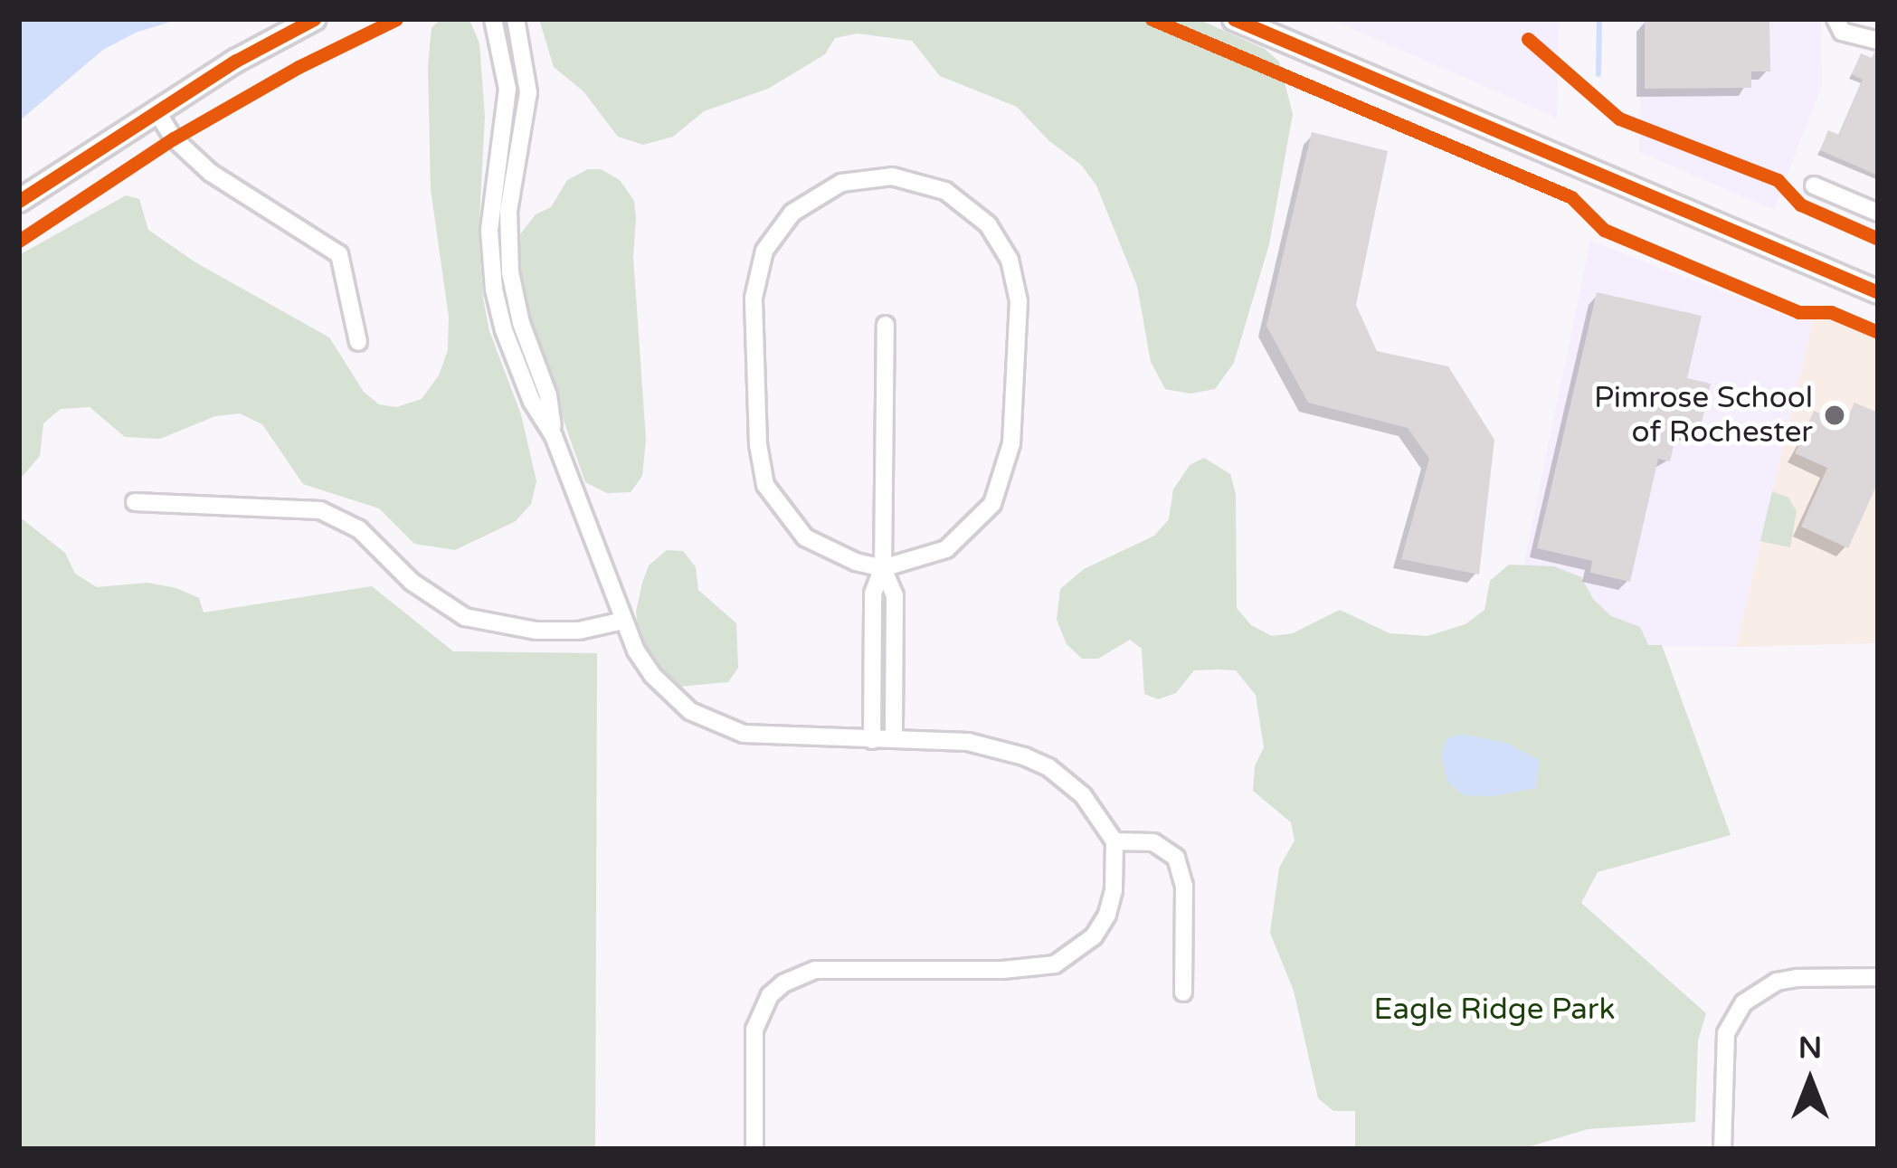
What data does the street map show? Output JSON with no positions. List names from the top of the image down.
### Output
{
  "parks": ["Eagle Ridge Park"],
  "places": ["Pimrose School of Rochester"],
  "north": "top"
}
